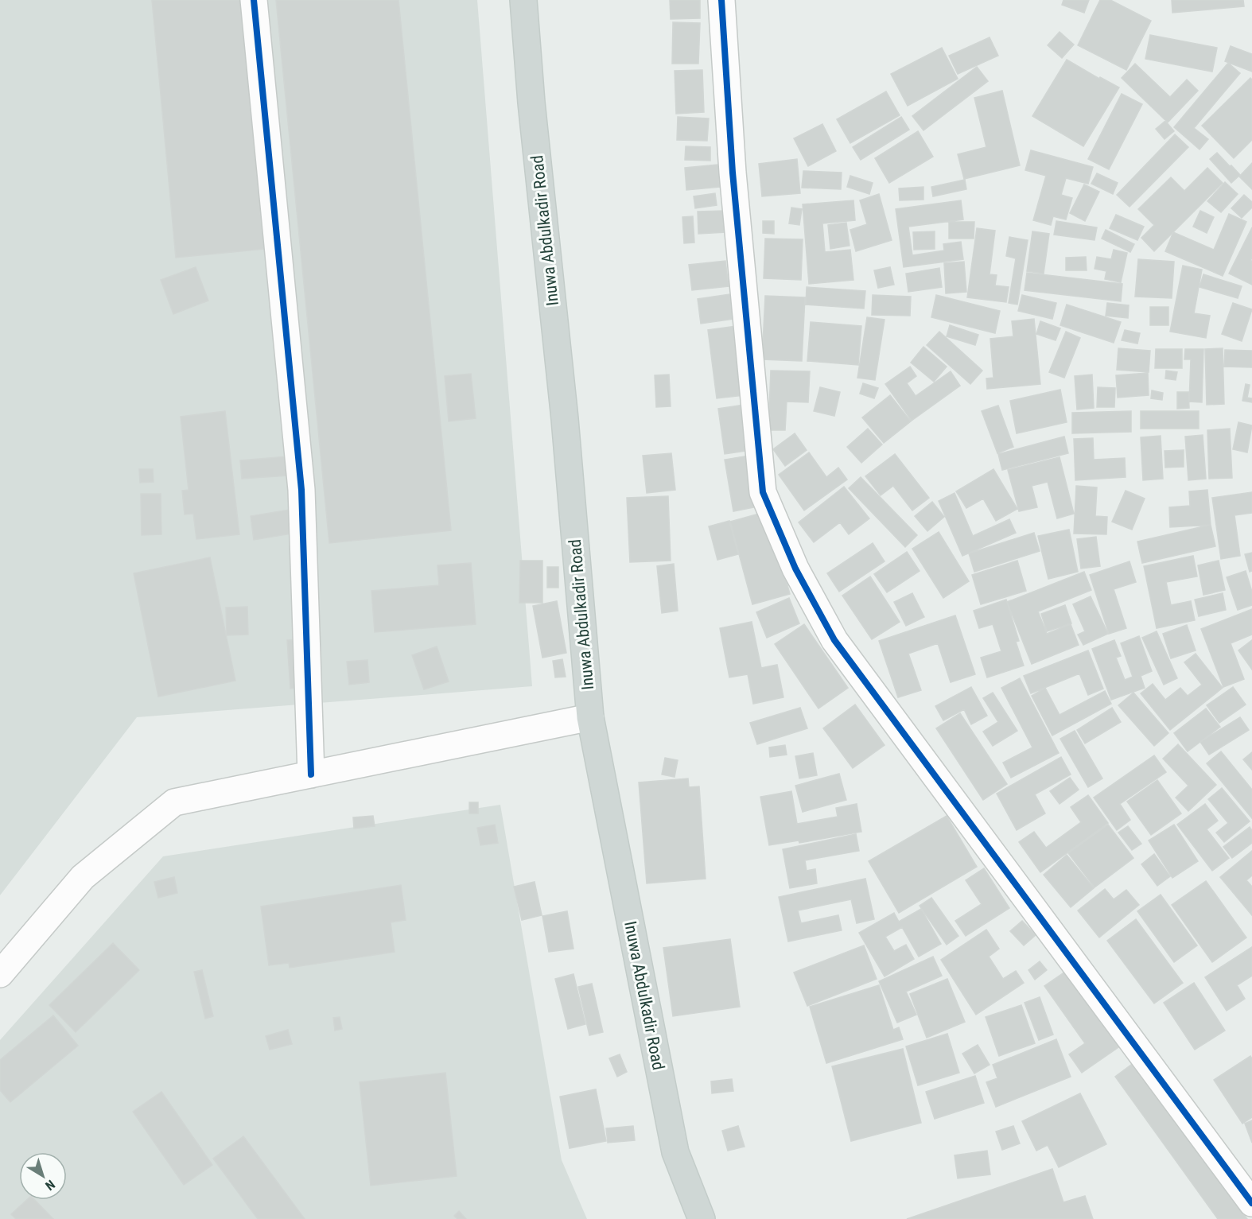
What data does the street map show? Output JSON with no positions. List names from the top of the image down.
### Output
{
  "streets": {
    "main road": ["Inuwa Abdulkadir Road"]
  },
  "north": "bottom right"
}
